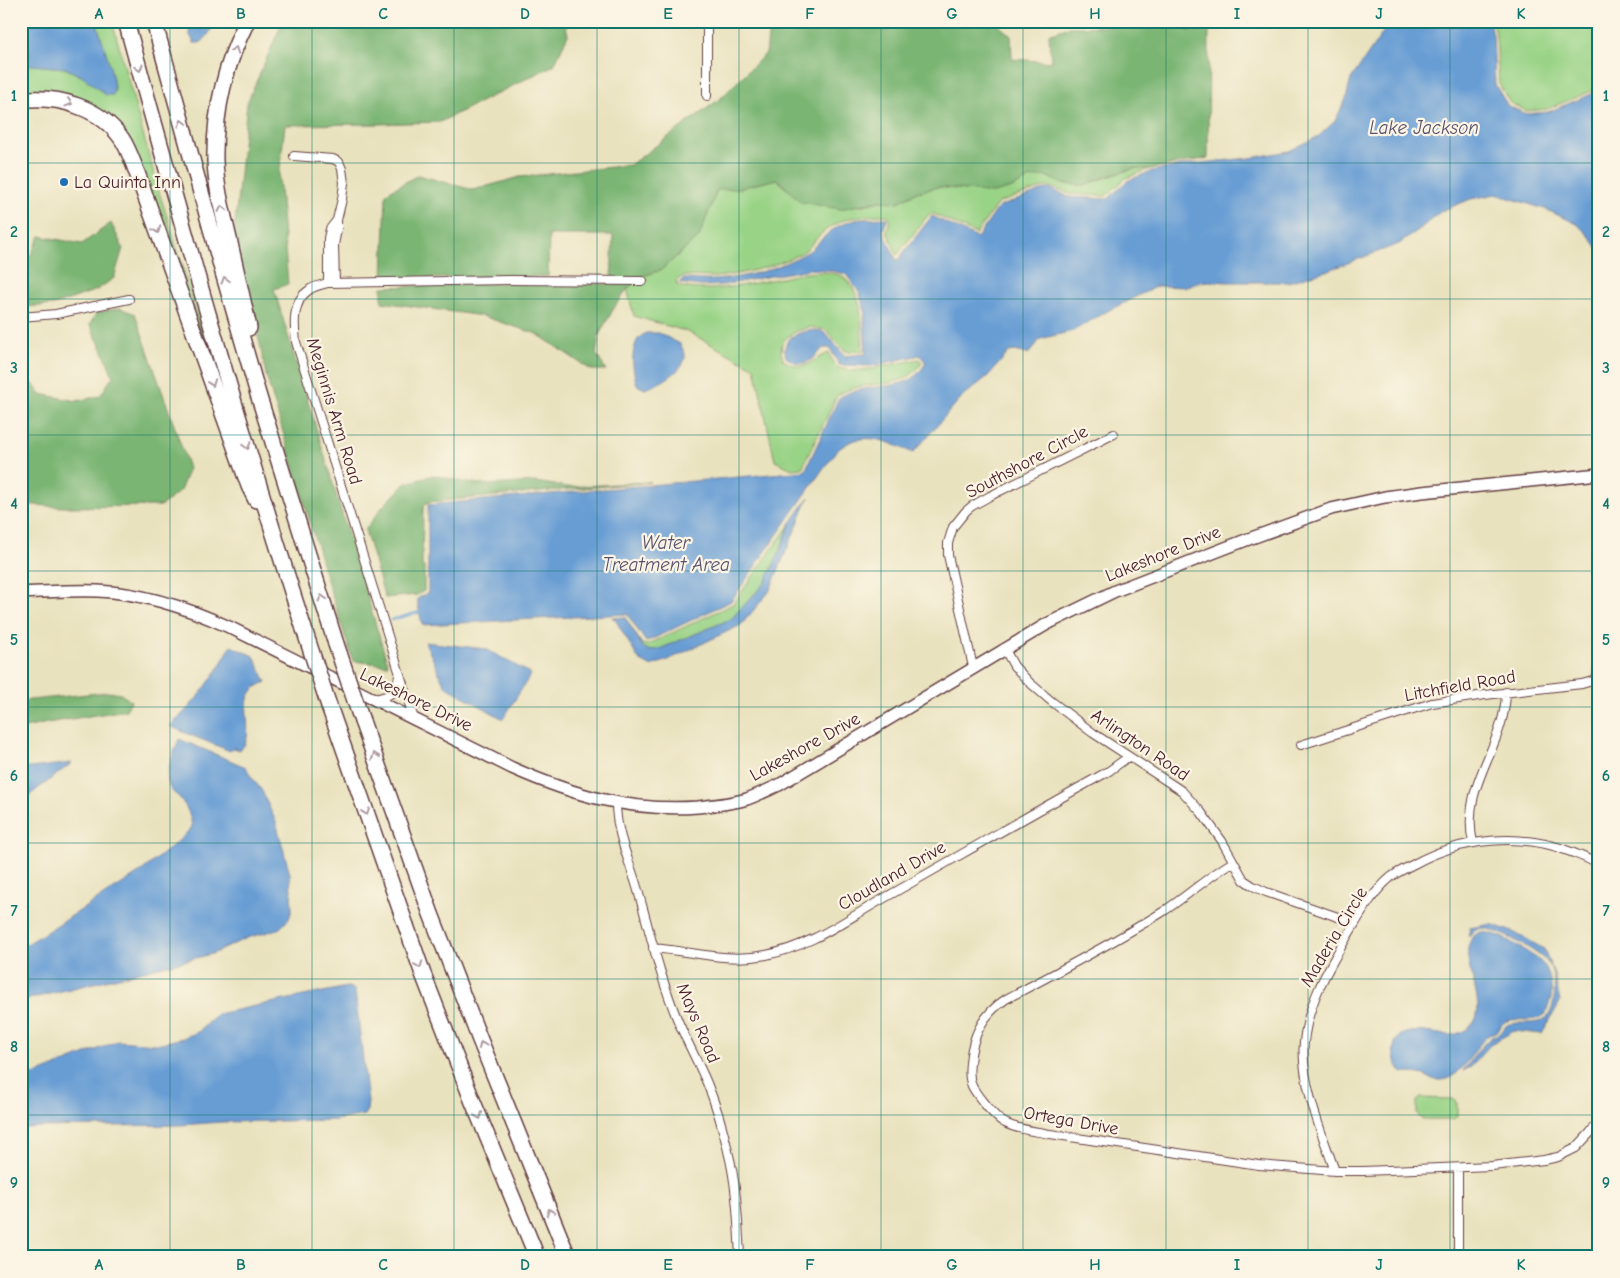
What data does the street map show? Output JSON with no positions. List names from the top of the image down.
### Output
{
  "streets": {
    "street": [
      "Meginnis Arm Road",
      "Southshore Circle",
      "Lakeshore Drive",
      "Litchfield Road",
      "Arlington Road",
      "Cloudland Drive",
      "Maderia Circle",
      "Mays Road",
      "Ortega Drive"
    ]
  },
  "crossings": [
    ["Meginnis Arm Road", "Lakeshore Drive"],
    ["Southshore Circle", "Lakeshore Drive"],
    ["Lakeshore Drive", "Arlington Road"],
    ["Lakeshore Drive", "Mays Road"],
    ["Arlington Road", "Cloudland Drive"],
    ["Arlington Road", "Maderia Circle"],
    ["Arlington Road", "Ortega Drive"],
    ["Cloudland Drive", "Mays Road"],
    ["Maderia Circle", "Ortega Drive"]
  ],
  "water": ["Lake Jackson", "Water Treatment Area"],
  "places": ["La Quinta Inn"],
  "grid": {
    "columns": [
      "A",
      "B",
      "C",
      "D",
      "E",
      "F",
      "G",
      "H",
      "I",
      "J",
      "K"
    ],
    "rows": [
      "1",
      "2",
      "3",
      "4",
      "5",
      "6",
      "7",
      "8",
      "9"
    ]
  }
}
